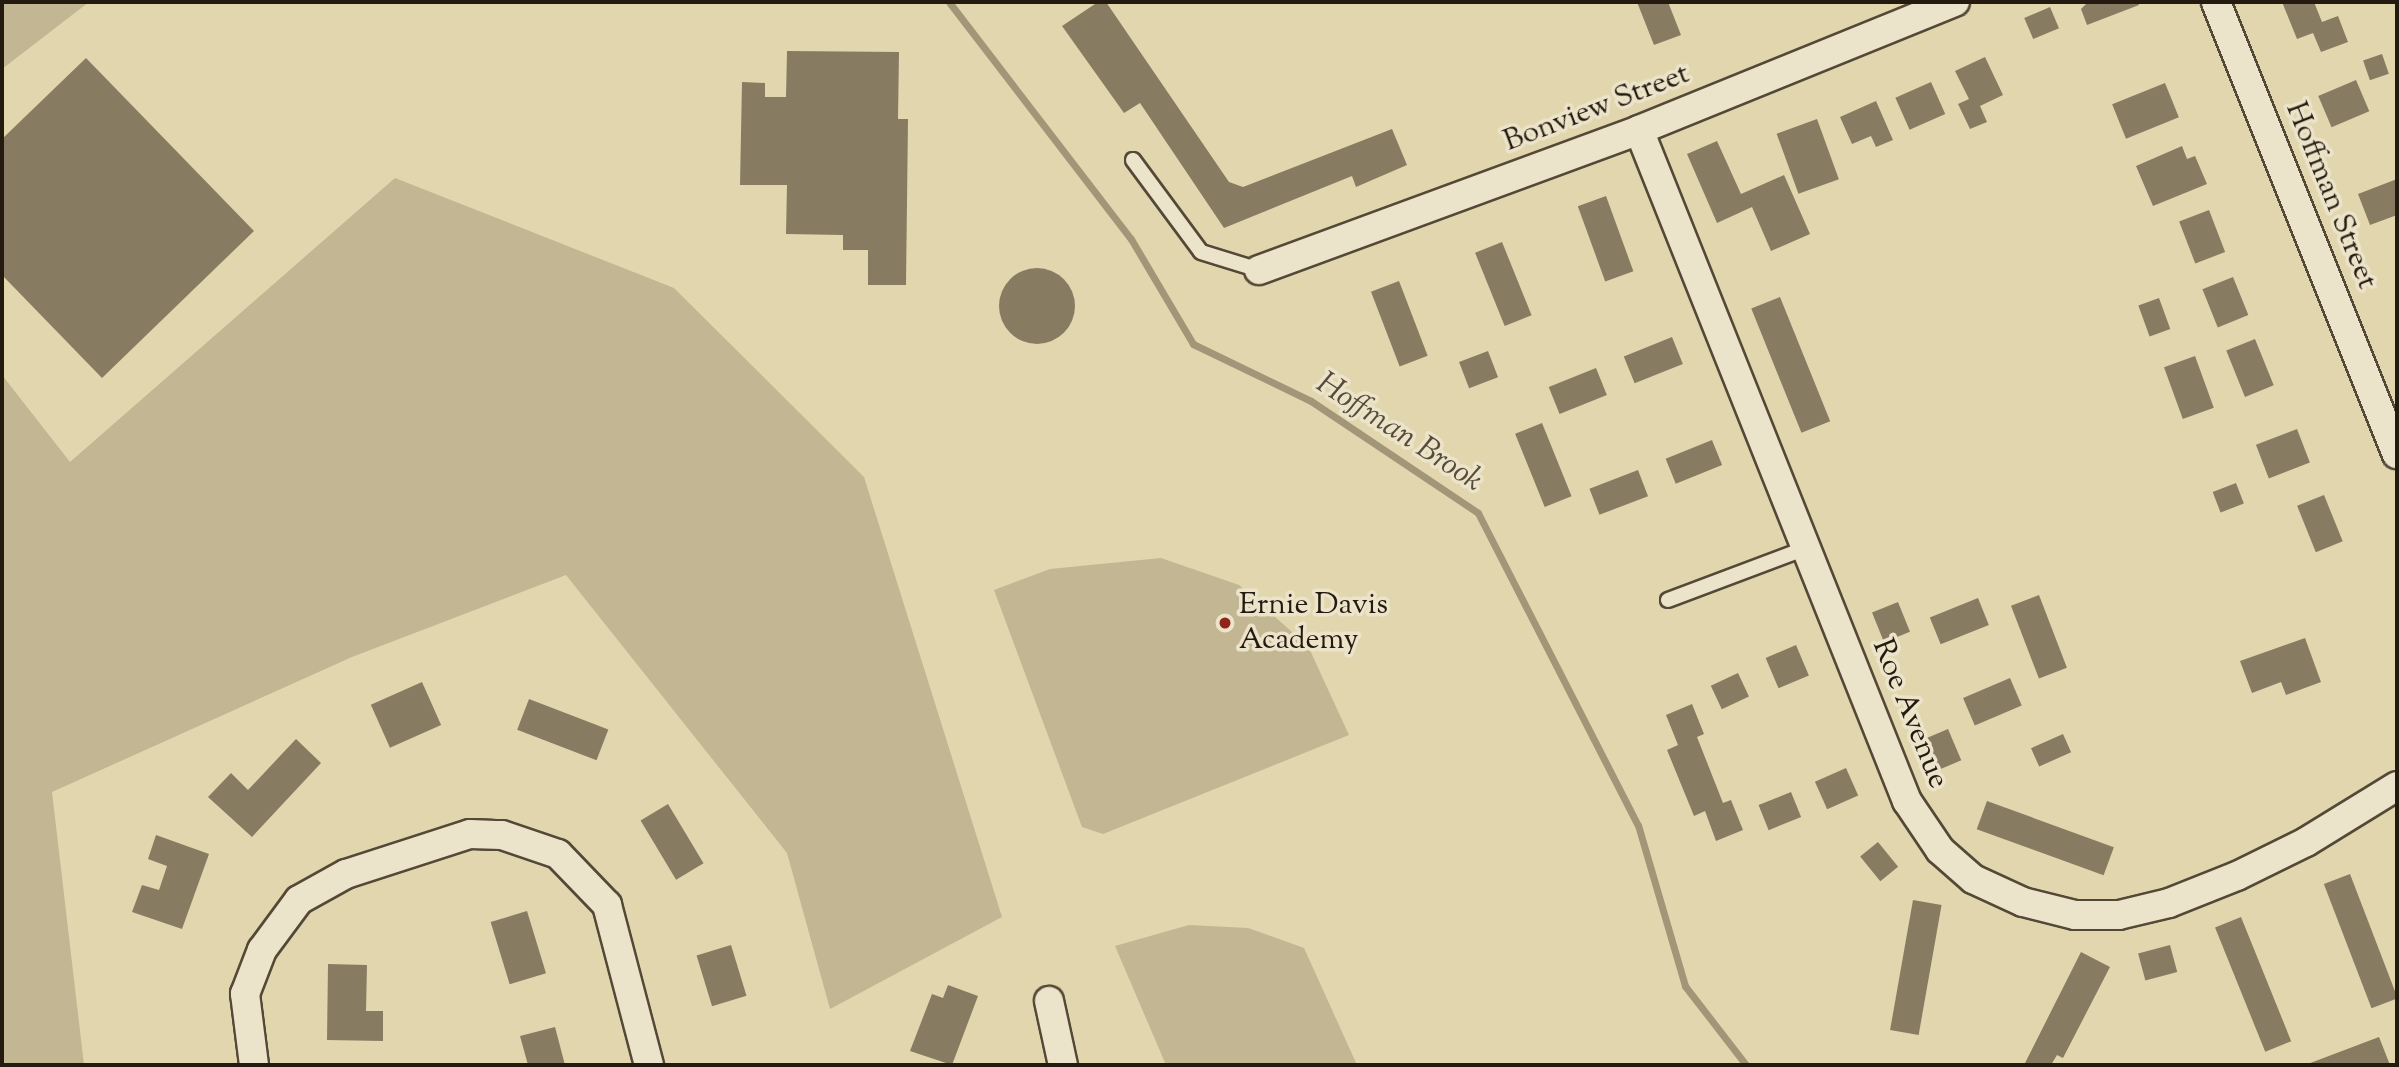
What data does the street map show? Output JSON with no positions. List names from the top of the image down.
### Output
{
  "streets": {
    "street": ["Bonview Street", "Hoffman Street", "Roe Avenue"]
  },
  "crossings": [
    ["Bonview Street", "Roe Avenue"]
  ],
  "water": ["Hoffman Brook"],
  "places": ["Ernie Davis Academy"]
}
